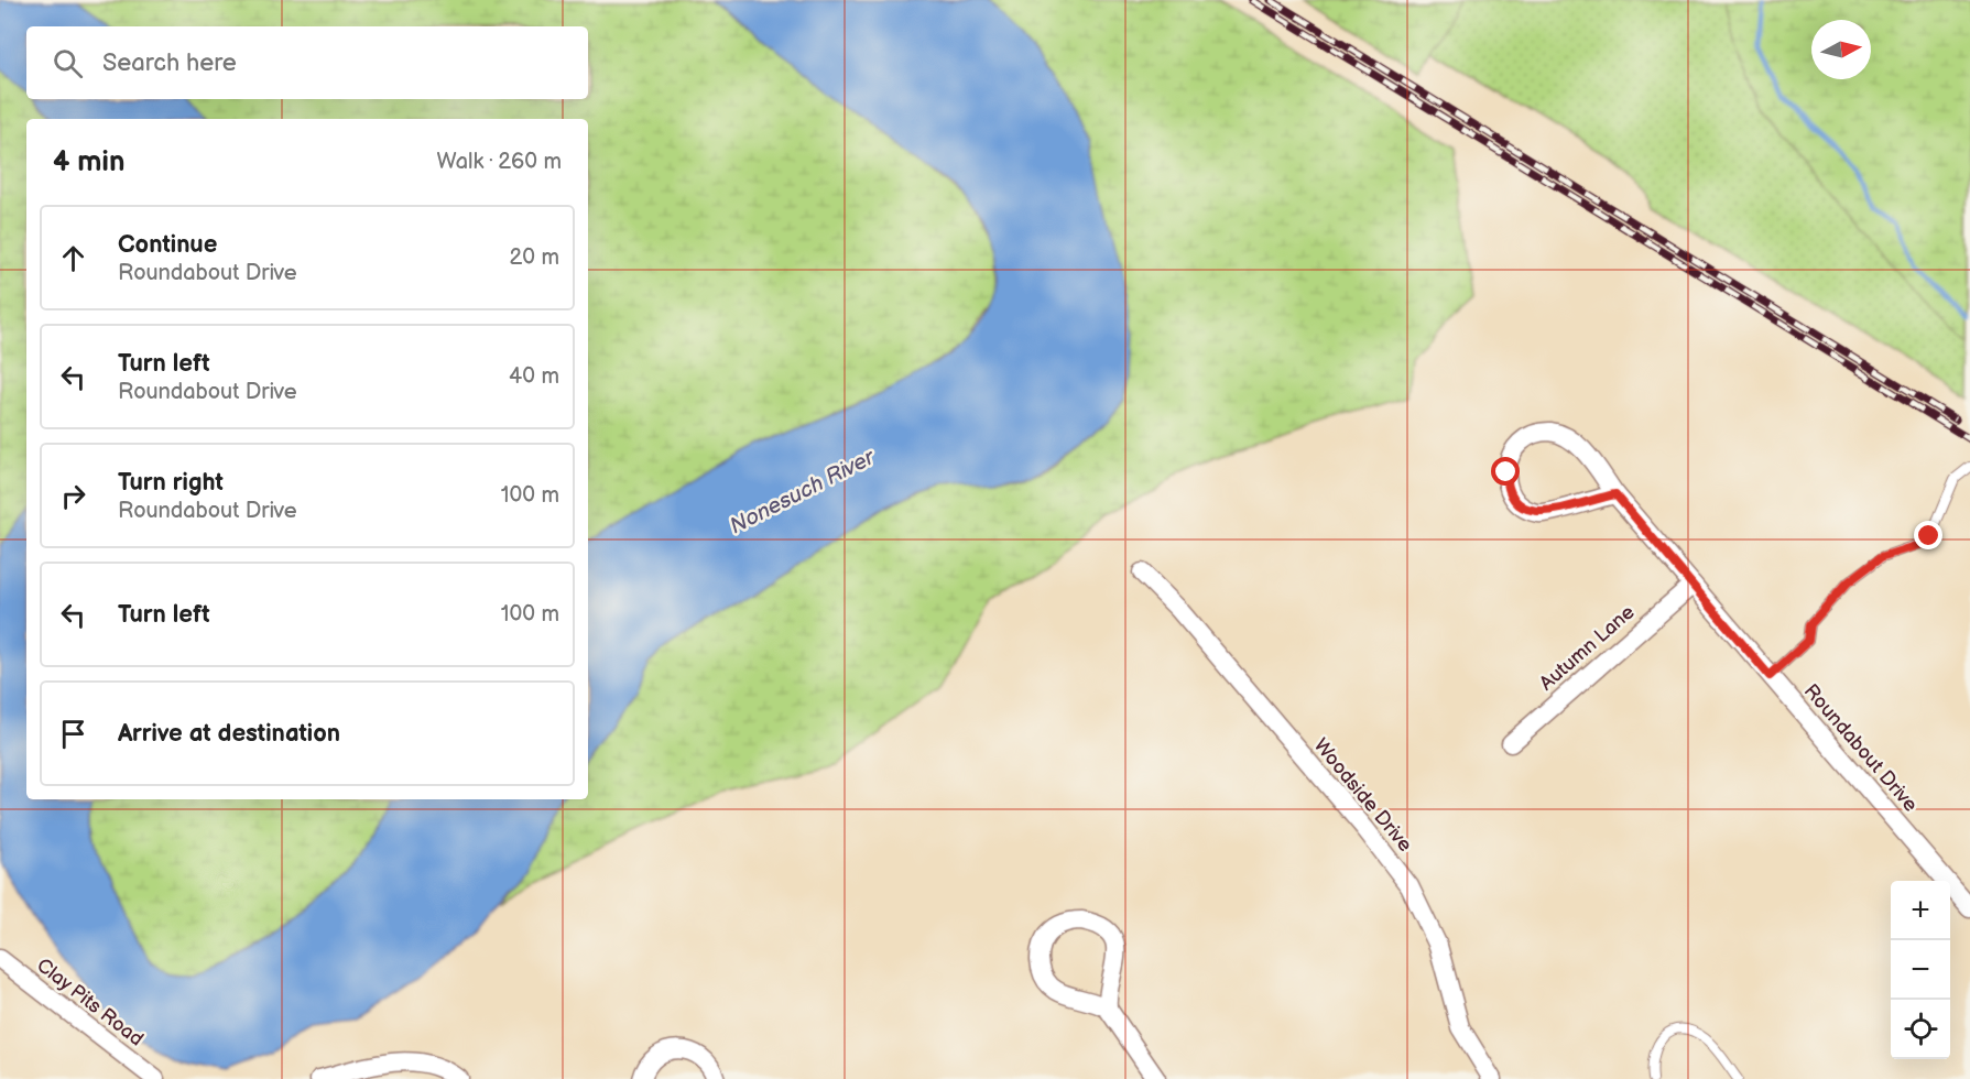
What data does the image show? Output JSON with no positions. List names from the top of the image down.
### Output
{
  "streets": {
    "street": [
      "Autumn Lane",
      "Roundabout Drive",
      "Woodside Drive",
      "Clay Pits Road"
    ]
  },
  "crossings": [
    ["Autumn Lane", "Roundabout Drive"]
  ],
  "water": ["Nonesuch River"],
  "north": "right",
  "page": {
    "search": "Search here",
    "heading": ["4 min", "Walk · 260 m"],
    "list": [
      ["Continue", "Roundabout Drive", "20 m"],
      ["Turn left", "Roundabout Drive", "40 m"],
      ["Turn right", "Roundabout Drive", "100 m"],
      ["Turn left", "100 m"],
      "Arrive at destination"
    ],
    "map_buttons": ["+", "−"]
  }
}
